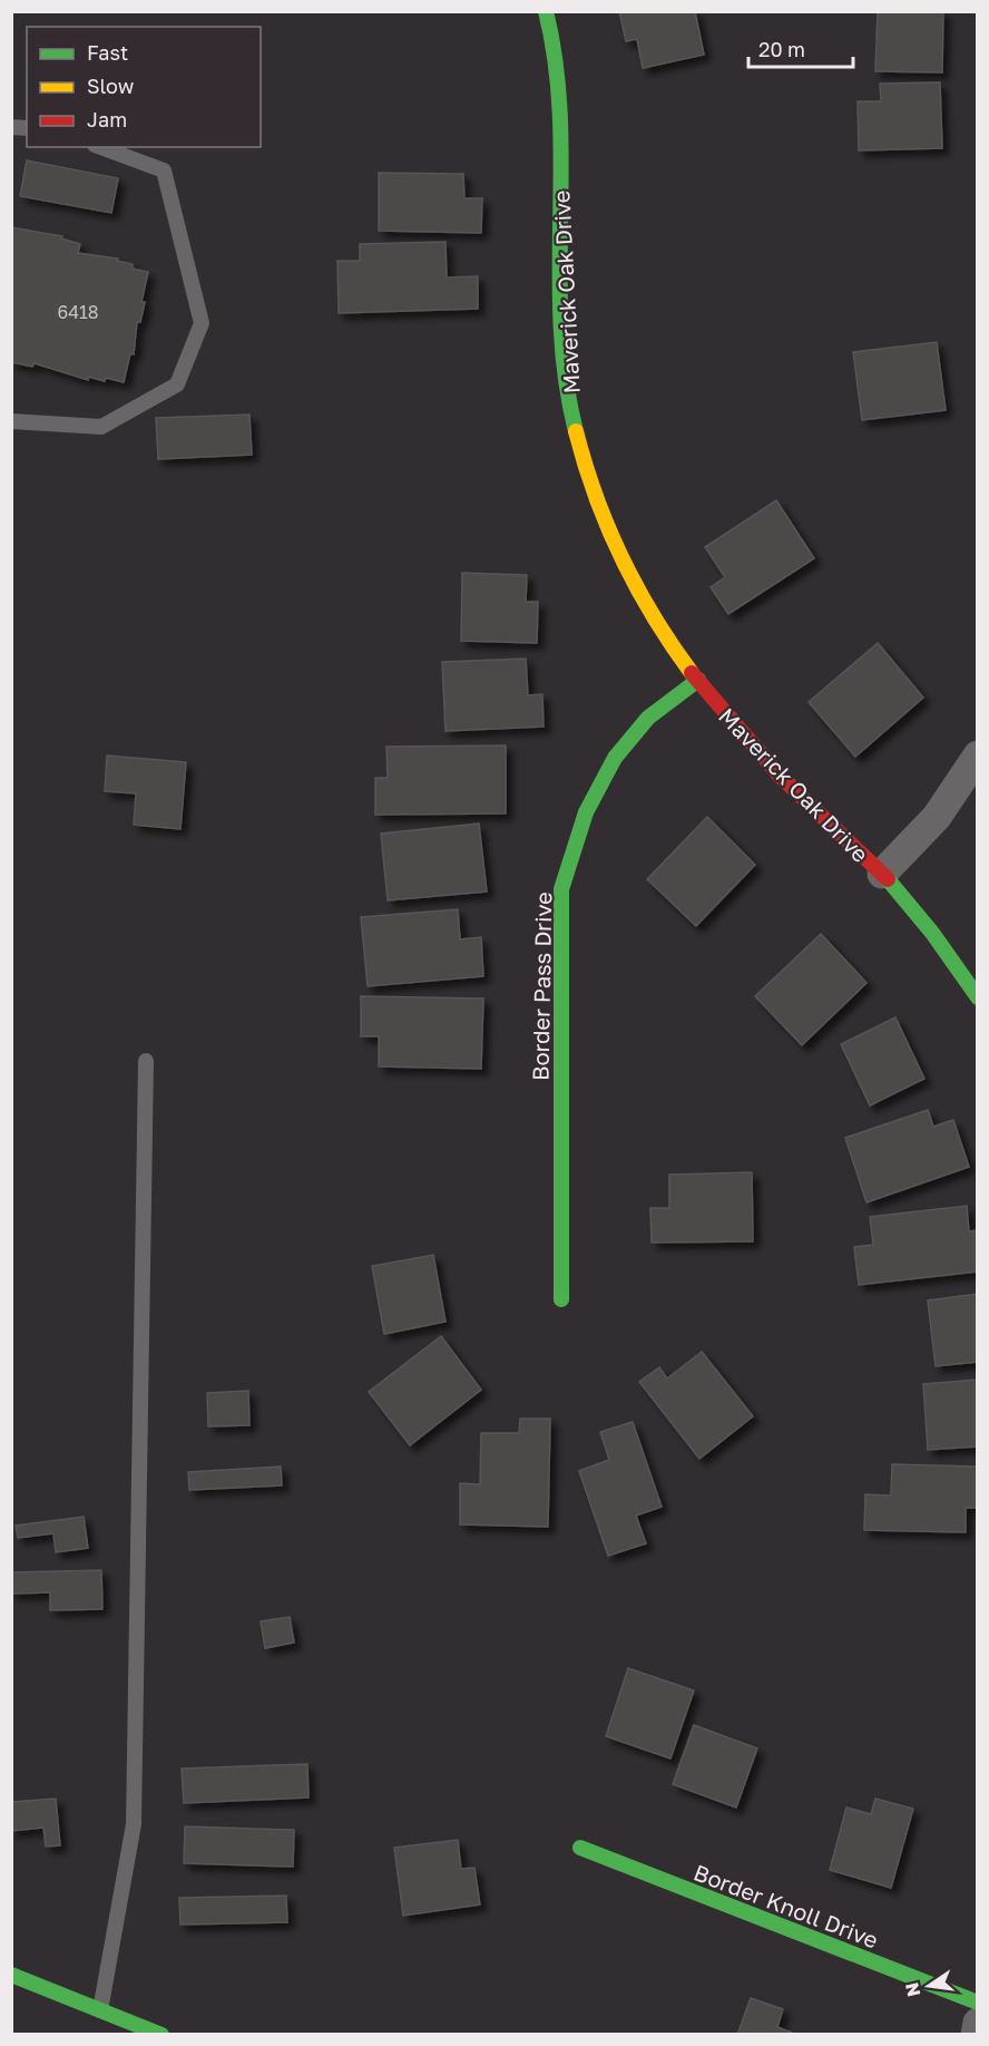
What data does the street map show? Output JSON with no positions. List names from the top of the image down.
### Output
{
  "streets": {
    "street": ["Maverick Oak Drive", "Border Pass Drive", "Border Knoll Drive"]
  },
  "crossings": [
    ["Maverick Oak Drive", "Border Pass Drive"]
  ],
  "house_numbers": ["6418"],
  "legend": ["Fast", "Slow", "Jam"],
  "scale_bar": "20 m",
  "north": "left"
}
